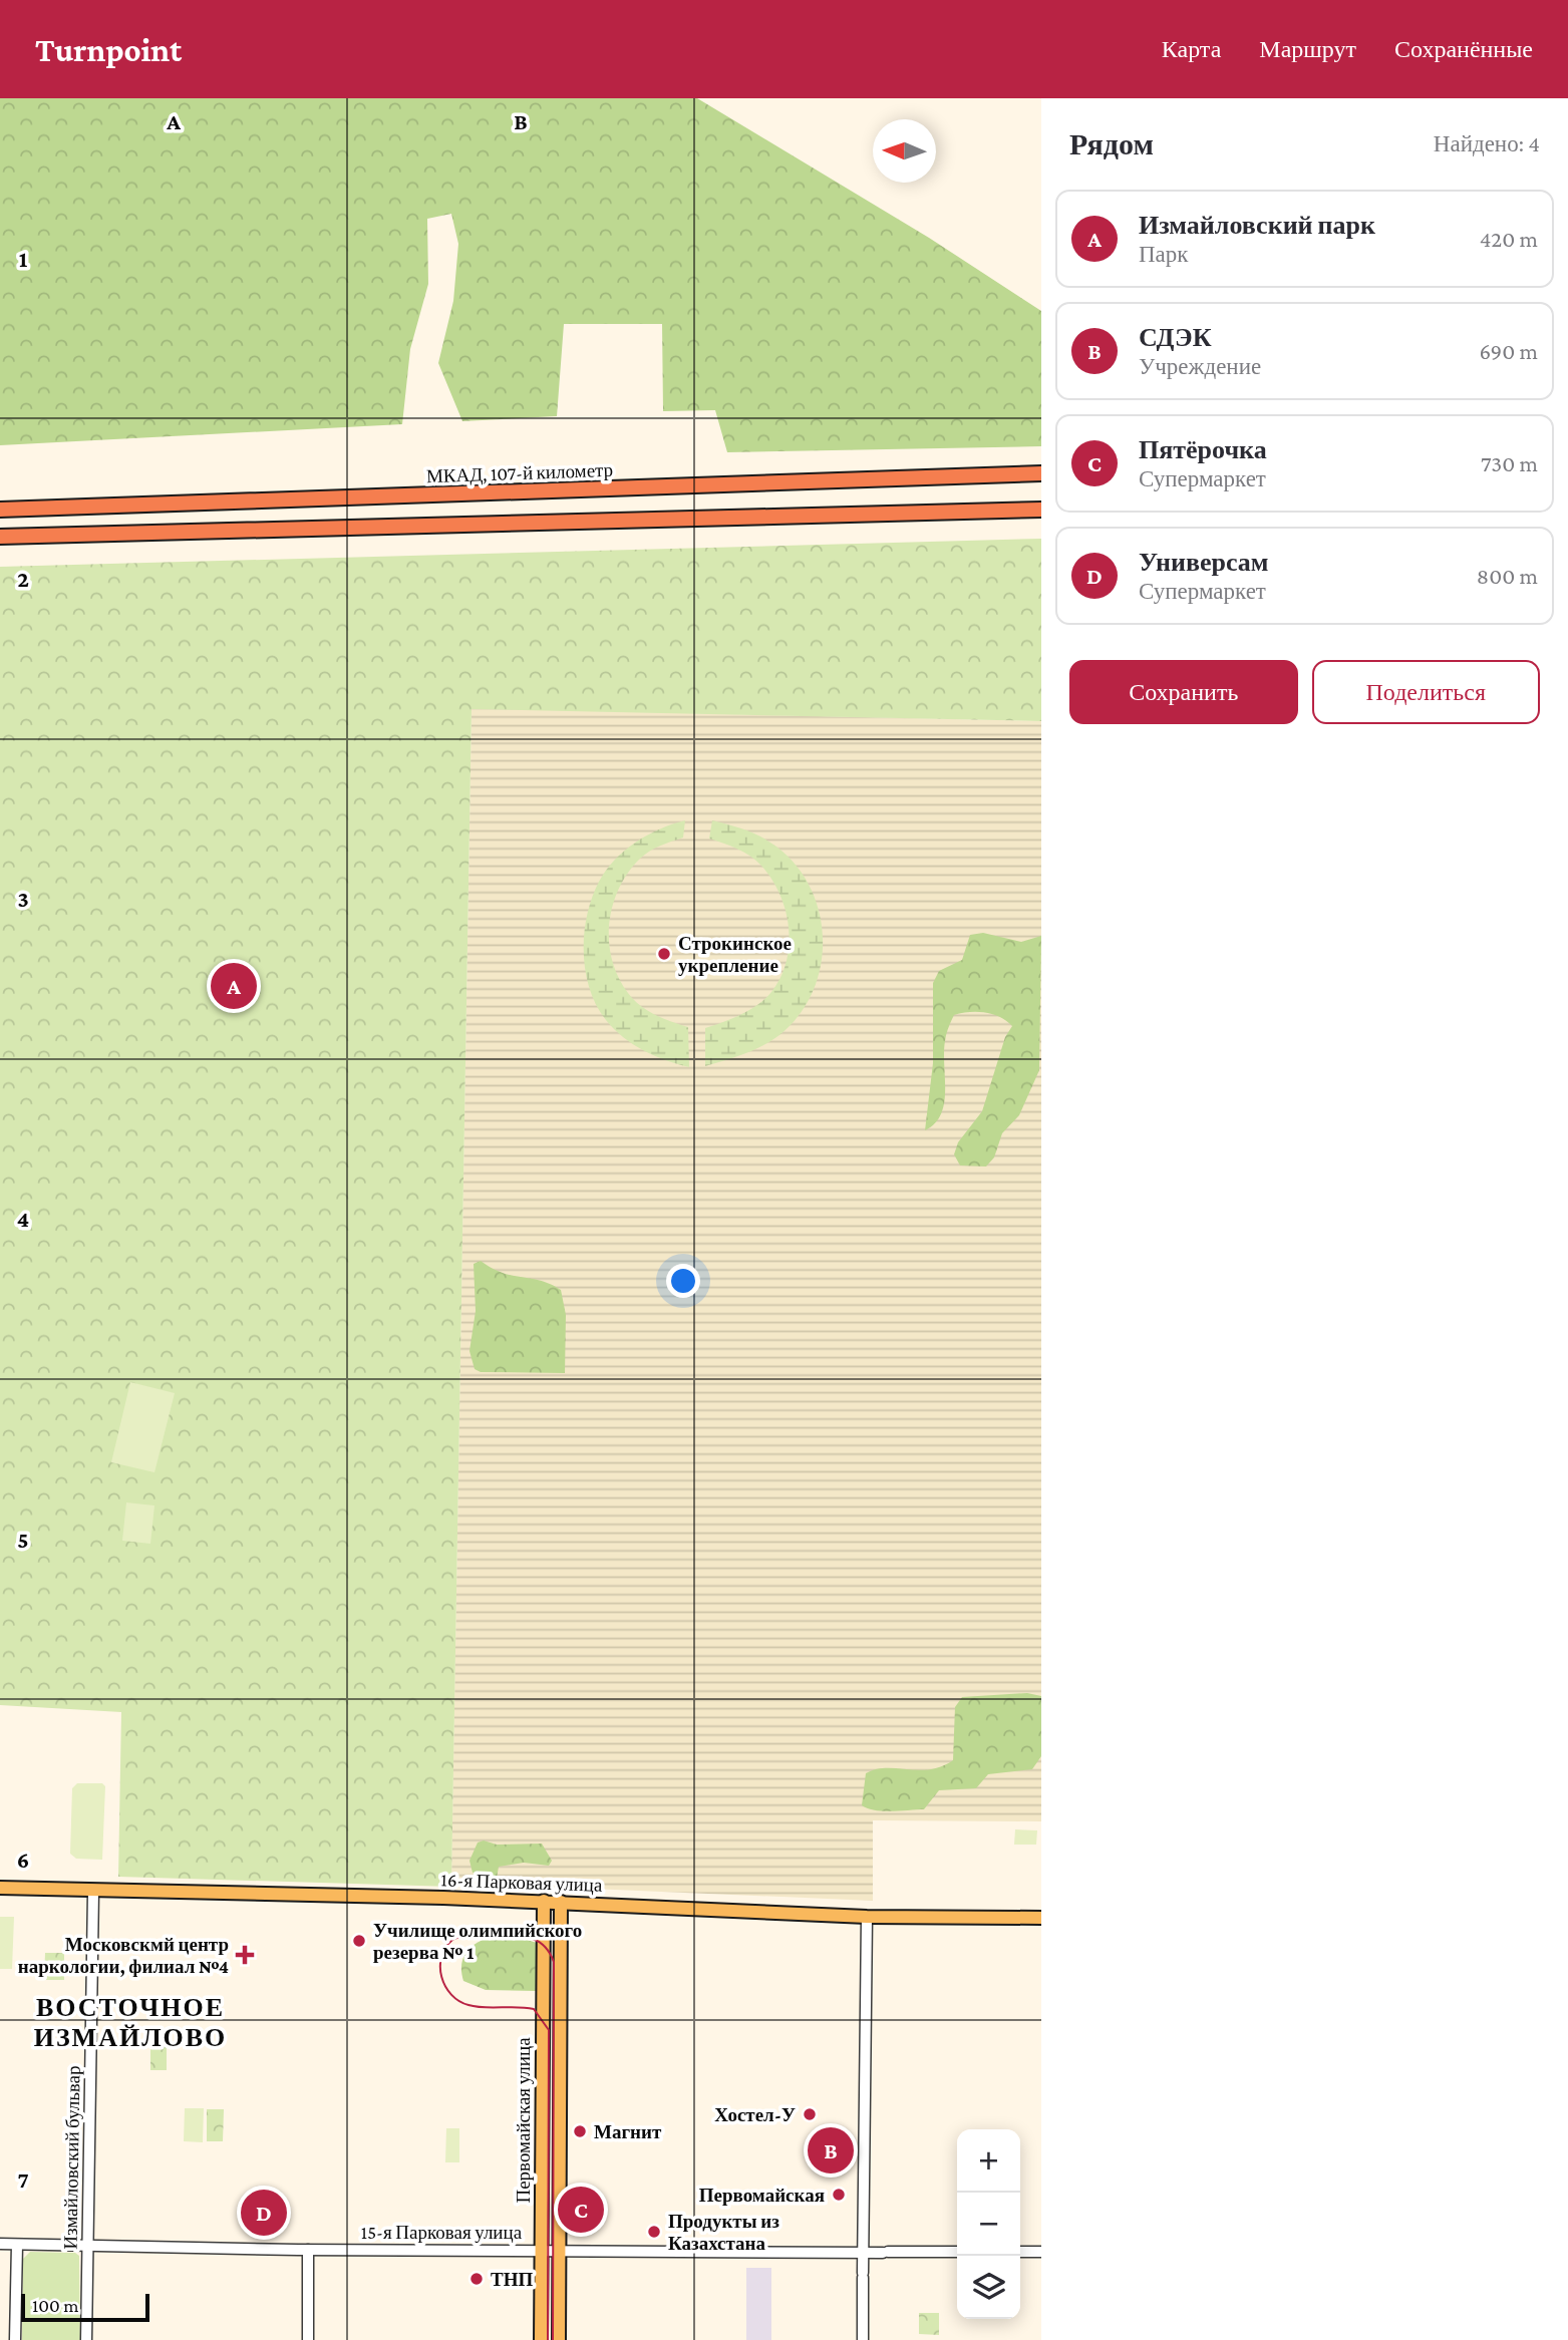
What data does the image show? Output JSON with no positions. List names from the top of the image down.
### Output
{
  "streets": {
    "highway": ["МКАД, 107-й километр"],
    "main road": ["16-я Парковая улица", "Первомайская улица"],
    "street": ["Измайловский бульвар", "15-я Парковая улица"]
  },
  "crossings": [
    ["16-я Парковая улица", "Первомайская улица"],
    ["16-я Парковая улица", "Измайловский бульвар"],
    ["Первомайская улица", "15-я Парковая улица"],
    ["Измайловский бульвар", "15-я Парковая улица"]
  ],
  "districts": ["ВОСТОЧНОЕ ИЗМАЙЛОВО"],
  "places": {
    "other": [
      "Строкинское укрепление",
      "Училище олимпийского резерва № 1",
      "Хостел-У",
      "Магнит",
      "Первомайская",
      "Продукты из Казахстана",
      "ТНП"
    ],
    "health": ["Московскмй центр наркологии, филиал №4"]
  },
  "scale_bar": "100 m",
  "north": "left",
  "page": {
    "header": "Turnpoint",
    "nav": ["Карта", "Маршрут", "Сохранённые"],
    "heading": ["Рядом", "Найдено: 4"],
    "list": [
      {
        "mark": "A",
        "name": "Измайловский парк",
        "note": "Парк",
        "value": "420 m"
      },
      {
        "mark": "B",
        "name": "СДЭК",
        "note": "Учреждение",
        "value": "690 m"
      },
      {
        "mark": "C",
        "name": "Пятёрочка",
        "note": "Супермаркет",
        "value": "730 m"
      },
      {
        "mark": "D",
        "name": "Универсам",
        "note": "Супермаркет",
        "value": "800 m"
      }
    ],
    "buttons": ["Сохранить", "Поделиться"],
    "pins": [
      "A",
      "B",
      "C",
      "D"
    ],
    "map_buttons": ["+", "−"],
    "scale": "100 m"
  },
  "grid": {
    "columns": ["A", "B"],
    "rows": [
      "1",
      "2",
      "3",
      "4",
      "5",
      "6",
      "7"
    ]
  }
}
